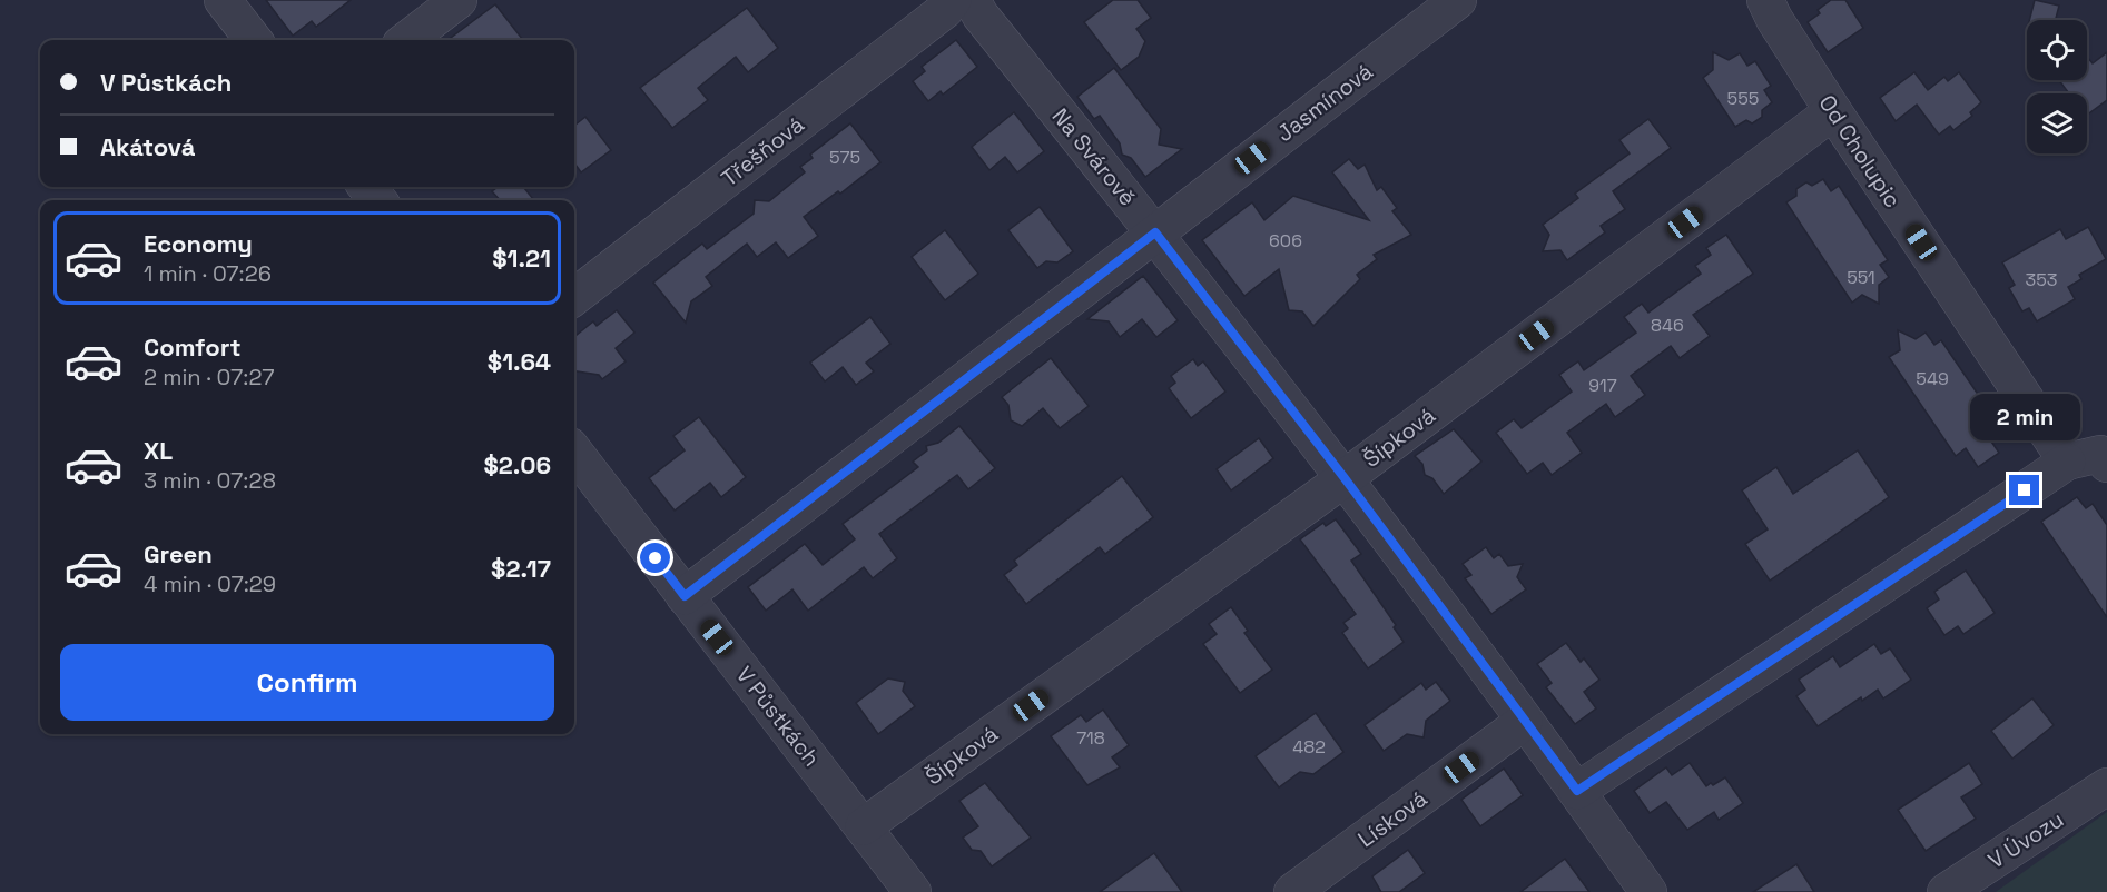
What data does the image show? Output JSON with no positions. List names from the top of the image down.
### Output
{
  "streets": {
    "street": [
      "Jasmínová",
      "Třešňová",
      "Od Cholupic",
      "Na Svárově",
      "Šípková",
      "V Půstkách",
      "Lísková",
      "V Úvozu"
    ]
  },
  "crossings": [
    ["Jasmínová", "Na Svárově"],
    ["Jasmínová", "V Půstkách"],
    ["Od Cholupic", "Šípková"],
    ["Na Svárově", "Šípková"],
    ["Na Svárově", "Lísková"],
    ["Šípková", "V Půstkách"]
  ],
  "house_numbers": [
    "555",
    "575",
    "606",
    "551",
    "353",
    "846",
    "549",
    "917",
    "718",
    "482"
  ],
  "page": {
    "banner": ["V Půstkách", "Akátová"],
    "list": [
      {
        "name": "Economy",
        "note": "1 min · 07:26",
        "value": "$1.21"
      },
      {
        "name": "Comfort",
        "note": "2 min · 07:27",
        "value": "$1.64"
      },
      {
        "name": "XL",
        "note": "3 min · 07:28",
        "value": "$2.06"
      },
      {
        "name": "Green",
        "note": "4 min · 07:29",
        "value": "$2.17"
      }
    ],
    "bubble": "2 min",
    "buttons": "Confirm"
  }
}
